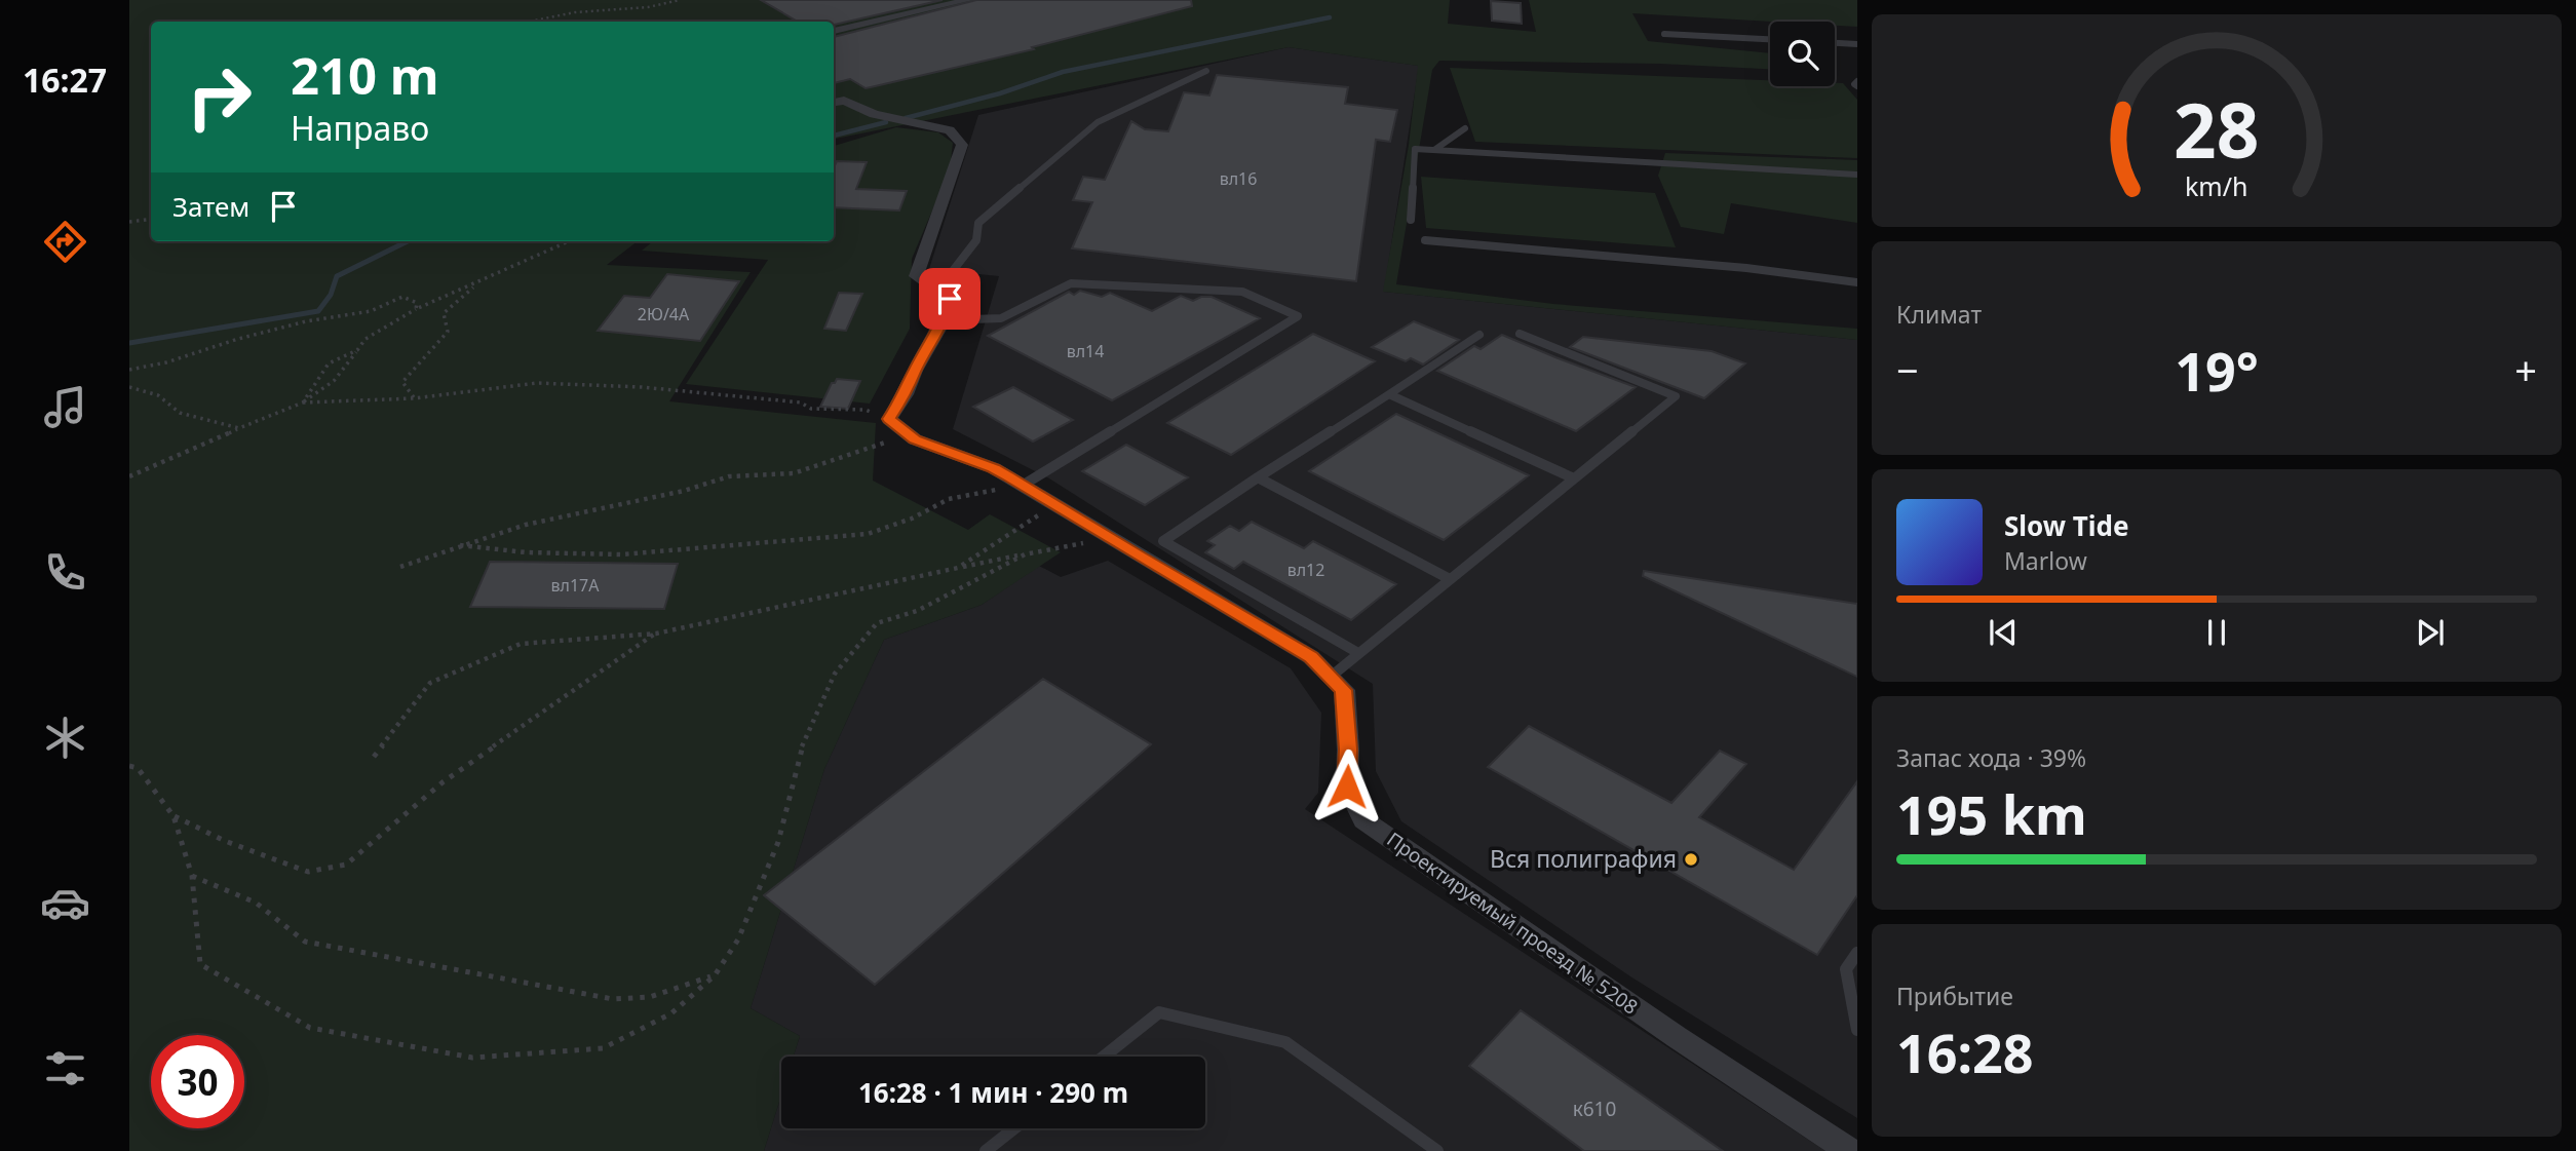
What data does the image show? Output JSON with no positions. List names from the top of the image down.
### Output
{
  "streets": {
    "street": ["Проектируемый проезд № 5208"]
  },
  "places": ["Вся полиграфия"],
  "house_numbers": [
    "вл16",
    "2Ю/4А",
    "вл14",
    "вл12",
    "вл17А",
    "к610"
  ],
  "page": {
    "tabs": "16:27",
    "turn": ["210 m", "Направо"],
    "then": "Затем",
    "tile": [
      "Климат",
      ["Запас хода · 39%", "195 km"],
      ["Прибытие", "16:28"]
    ],
    "heat": ["−", "19°", "+"],
    "song": ["Slow Tide", "Marlow"],
    "limit": "30",
    "trip": "16:28 · 1 мин · 290 m",
    "gauge": ["28", "km/h"]
  }
}
